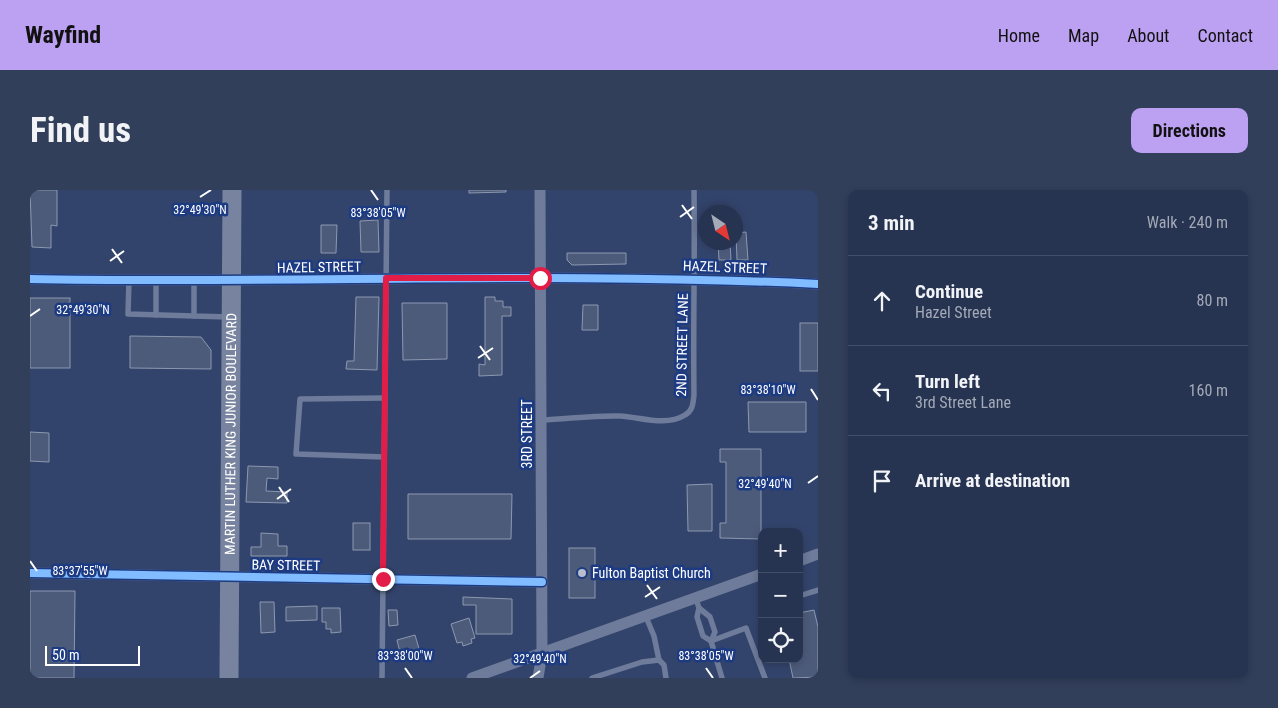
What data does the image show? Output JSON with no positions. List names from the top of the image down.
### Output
{
  "streets": {
    "main road": ["MARTIN LUTHER KING JUNIOR BOULEVARD"],
    "street": ["HAZEL STREET", "3RD STREET", "BAY STREET"],
    "lane": ["2ND STREET LANE"]
  },
  "crossings": [
    ["HAZEL STREET", "2ND STREET LANE"],
    ["HAZEL STREET", "MARTIN LUTHER KING JUNIOR BOULEVARD"],
    ["HAZEL STREET", "3RD STREET"],
    ["2ND STREET LANE", "3RD STREET"],
    ["MARTIN LUTHER KING JUNIOR BOULEVARD", "BAY STREET"],
    ["3RD STREET", "BAY STREET"]
  ],
  "places": ["Fulton Baptist Church"],
  "scale_bar": "50 m",
  "north": "bottom right",
  "page": {
    "header": "Wayfind",
    "nav": [
      "Home",
      "Map",
      "About",
      "Contact"
    ],
    "buttons": "Directions",
    "title": "Find us",
    "heading": ["3 min", "Walk · 240 m"],
    "list": [
      ["Continue", "Hazel Street", "80 m"],
      ["Turn left", "3rd Street Lane", "160 m"],
      "Arrive at destination"
    ],
    "map_buttons": ["+", "−"],
    "scale": "50 m"
  },
  "coordinates": [
    "32°49'30\"N",
    "83°38'05\"W",
    "83°38'10\"W",
    "32°49'40\"N",
    "83°37'55\"W",
    "83°38'00\"W"
  ]
}
